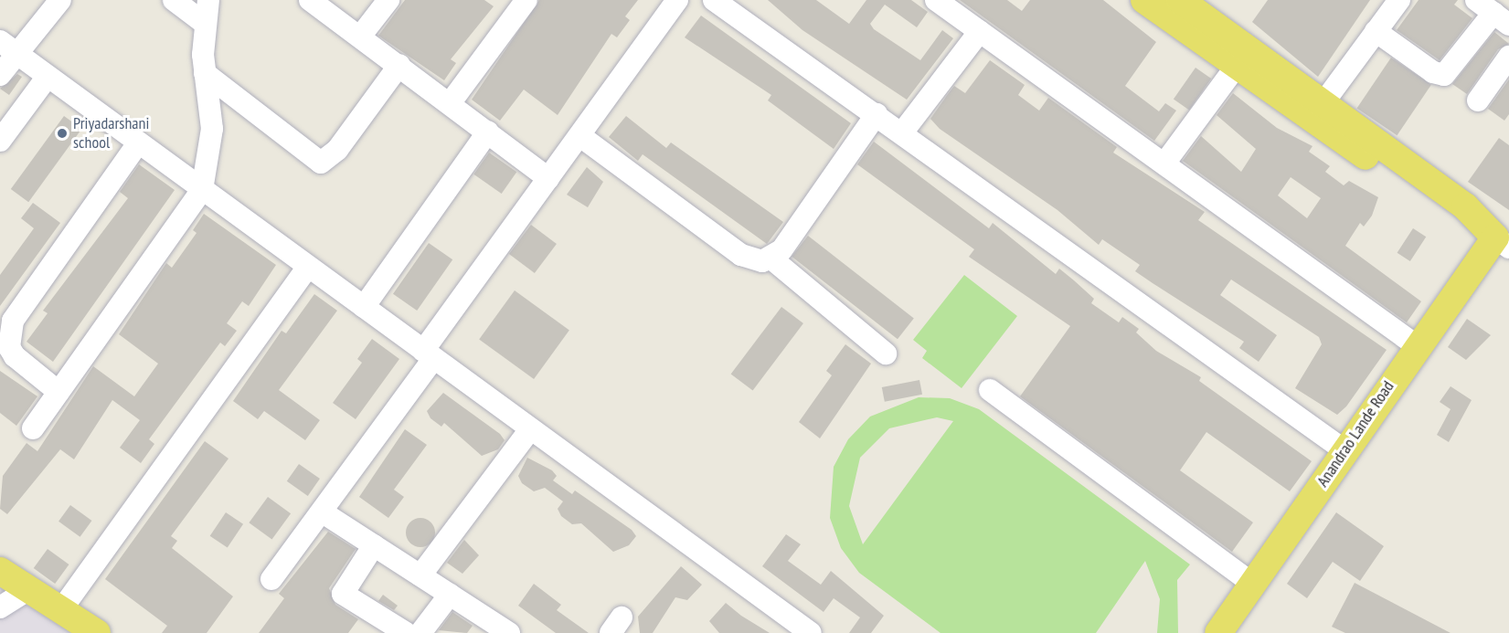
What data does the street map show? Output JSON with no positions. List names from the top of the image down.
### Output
{
  "streets": {
    "main road": ["Anandrao Lande Road"]
  },
  "places": ["Priyadarshani school"]
}
